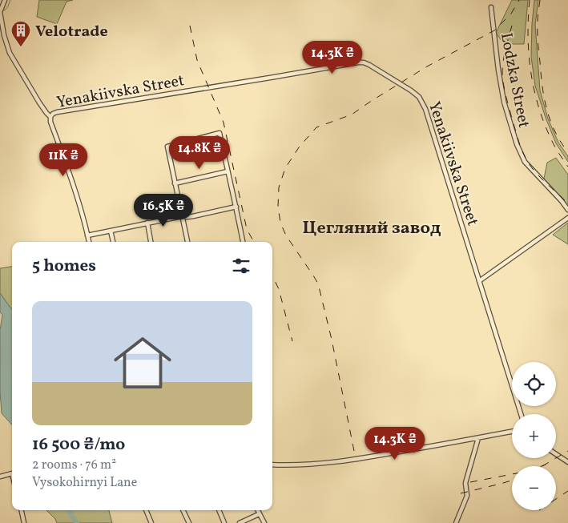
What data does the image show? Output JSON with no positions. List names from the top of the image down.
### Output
{
  "streets": {
    "street": ["Lodzka Street", "Yenakiivska Street"]
  },
  "districts": ["Цегляний завод"],
  "places": {
    "building": ["Velotrade"]
  },
  "page": {
    "price": [
      "14.3K ₴",
      "14.8K ₴",
      "11K ₴",
      "16.5K ₴",
      "14.3K ₴"
    ],
    "heading": "5 homes",
    "list": [
      {
        "name": "16 500 ₴/mo",
        "note": "2 rooms · 76 m² · Vysokohirnyi Lane"
      }
    ],
    "map_buttons": ["+", "−"]
  }
}
